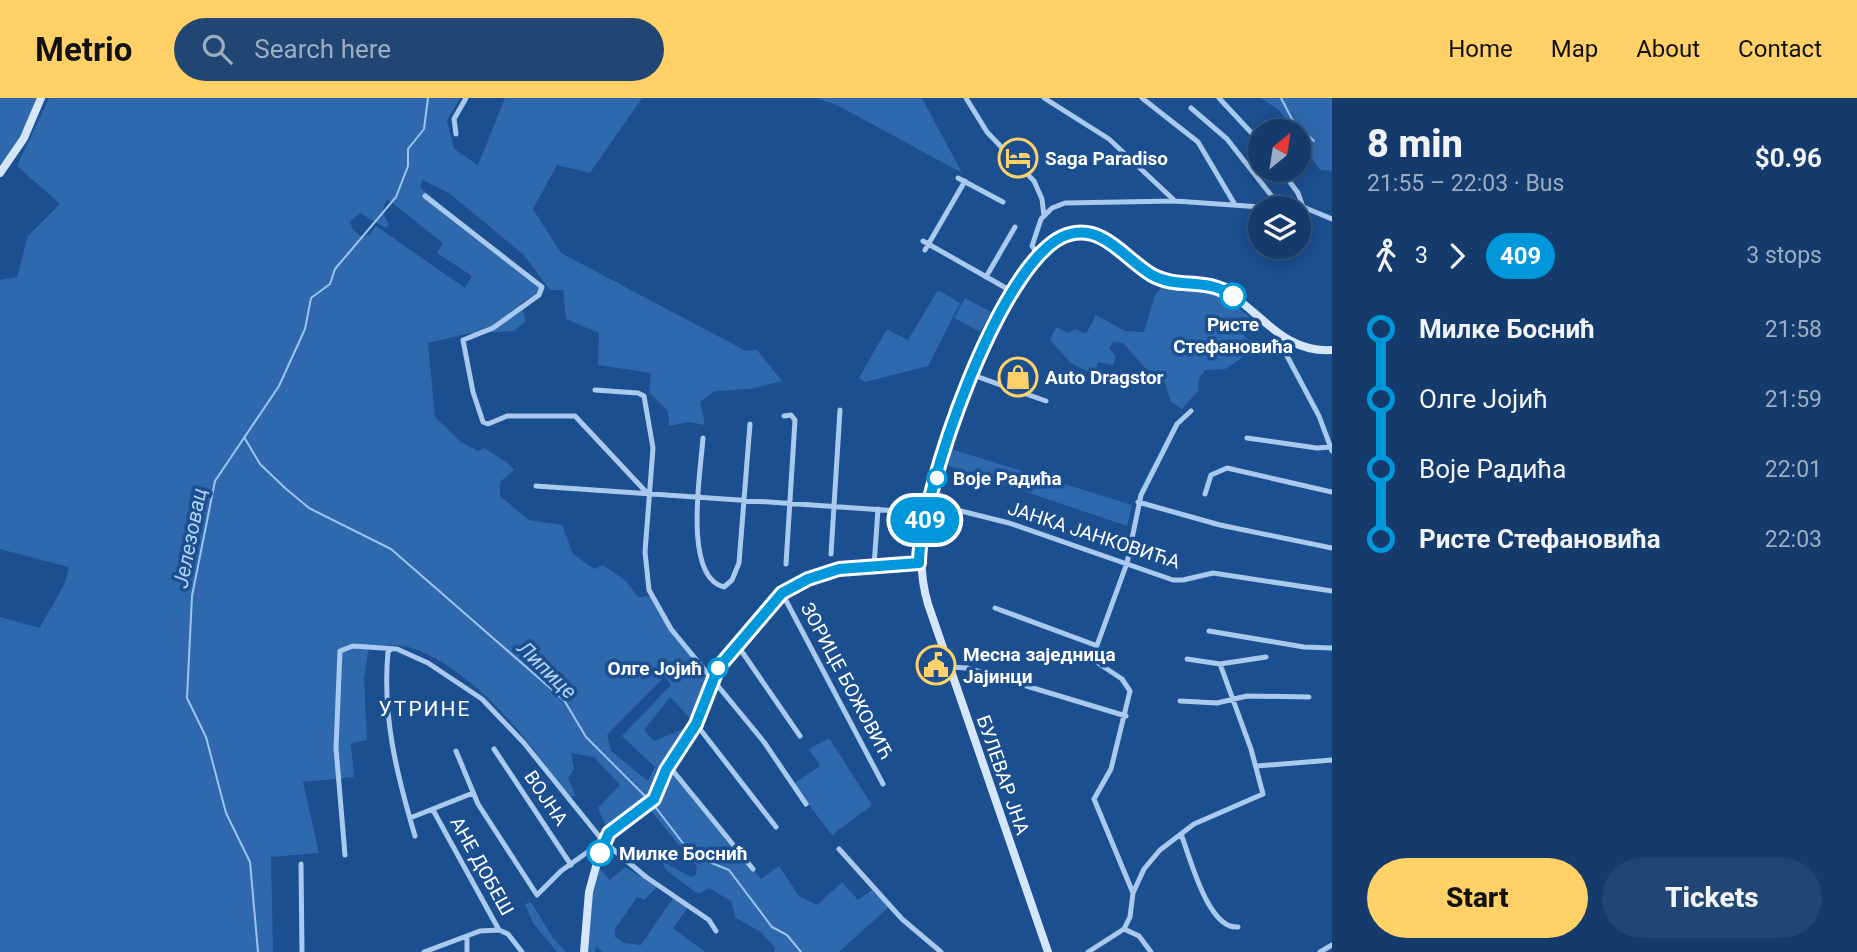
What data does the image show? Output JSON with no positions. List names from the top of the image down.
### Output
{
  "streets": {
    "main road": ["БУЛЕВАР ЈНА"],
    "street": [
      "ЈАНКА ЈАНКОВИЋА",
      "ЗОРИЦЕ БОЖОВИЋ",
      "ВОЈНА",
      "АНЕ ДОБЕШ"
    ]
  },
  "crossings": [
    ["ЈАНКА ЈАНКОВИЋА", "БУЛЕВАР ЈНА"]
  ],
  "districts": ["УТРИНЕ"],
  "water": ["Јелезовац", "Липице"],
  "places": {
    "hotel": ["Saga Paradiso"],
    "other": [
      "Ристе Стефановића",
      "Воје Радића",
      "Олге Јојић",
      "Милке Боснић"
    ],
    "shop": ["Auto Dragstor"],
    "public building": ["Месна заједница Јајинци"]
  },
  "lines": ["bus line 409"],
  "north": "top right",
  "page": {
    "header": "Metrio",
    "search": "Search here",
    "nav": [
      "Home",
      "Map",
      "About",
      "Contact"
    ],
    "on_map": "409",
    "heading": ["8 min", "21:55 – 22:03 · Bus", "$0.96"],
    "legs": ["3", "409", "3 stops"],
    "list": [
      {
        "name": "Милке Боснић",
        "value": "21:58"
      },
      {
        "name": "Олге Јојић",
        "value": "21:59"
      },
      {
        "name": "Воје Радића",
        "value": "22:01"
      },
      {
        "name": "Ристе Стефановића",
        "value": "22:03"
      }
    ],
    "buttons": ["Start", "Tickets"]
  }
}
